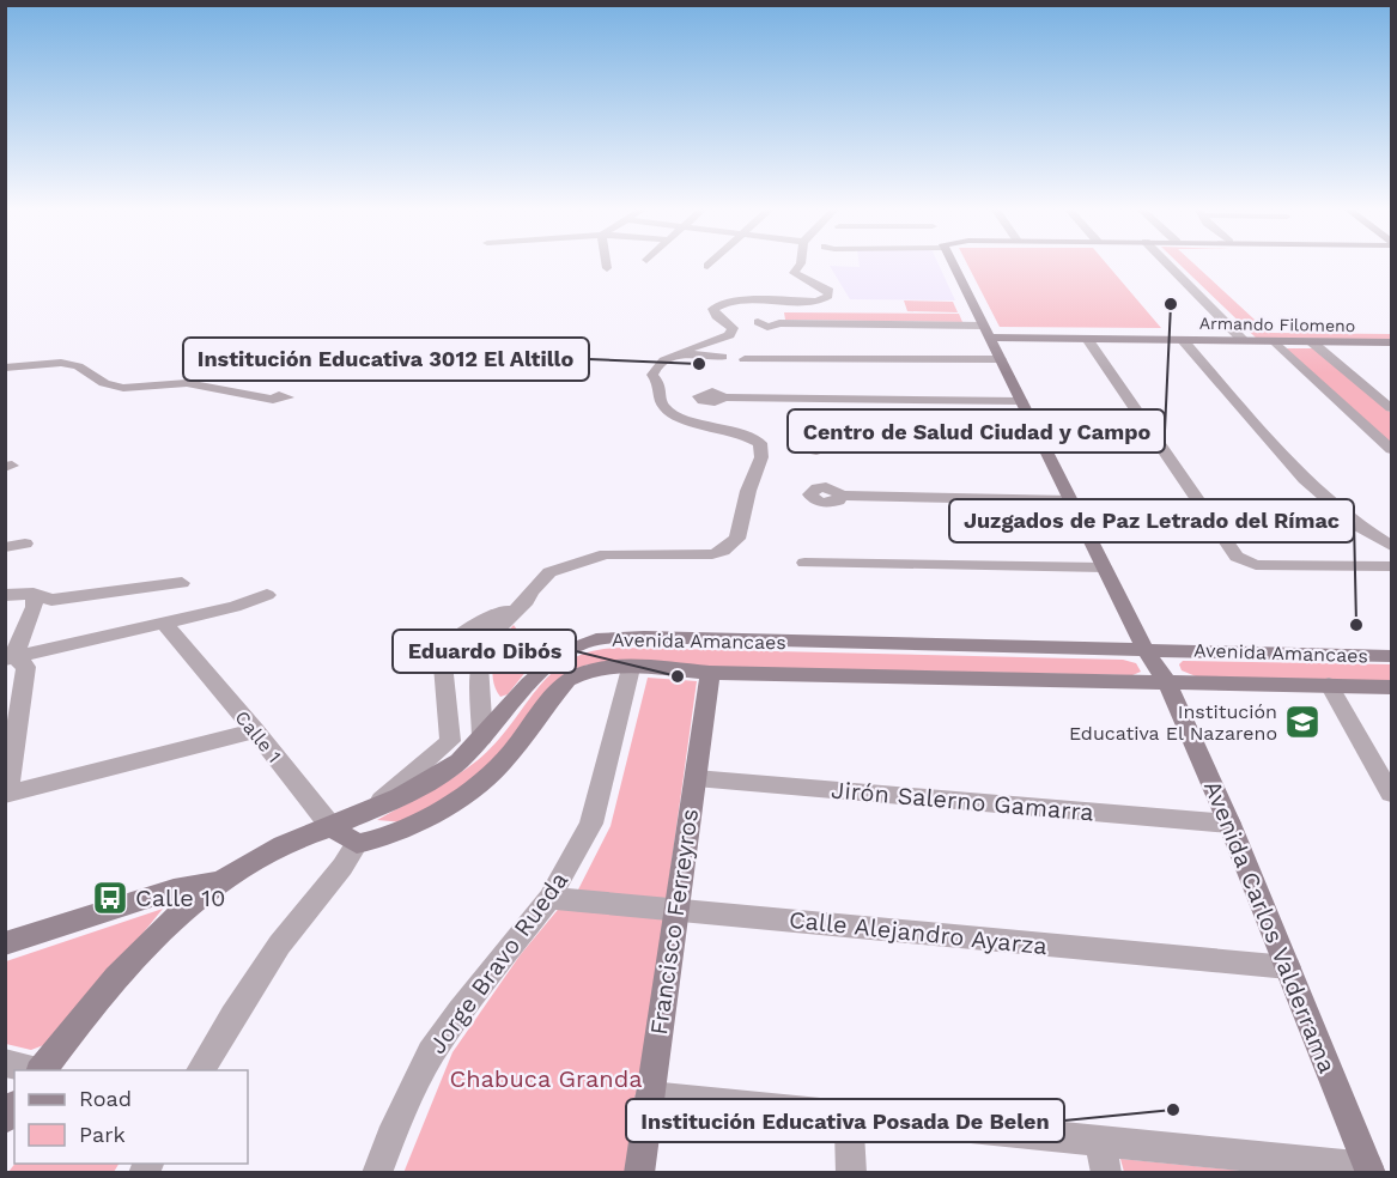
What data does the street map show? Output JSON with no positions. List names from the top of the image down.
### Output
{
  "streets": {
    "street": [
      "Armando Filomeno",
      "Avenida Amancaes",
      "Calle 1",
      "Jirón Salerno Gamarra",
      "Francisco Ferreyros",
      "Avenida Carlos Valderrama",
      "Calle Alejandro Ayarza",
      "Jorge Bravo Rueda"
    ]
  },
  "crossings": [
    ["Armando Filomeno", "Avenida Carlos Valderrama"],
    ["Avenida Amancaes", "Calle 1"],
    ["Avenida Amancaes", "Francisco Ferreyros"],
    ["Avenida Amancaes", "Avenida Carlos Valderrama"],
    ["Avenida Amancaes", "Jorge Bravo Rueda"],
    ["Jirón Salerno Gamarra", "Francisco Ferreyros"],
    ["Jirón Salerno Gamarra", "Avenida Carlos Valderrama"],
    ["Francisco Ferreyros", "Calle Alejandro Ayarza"],
    ["Avenida Carlos Valderrama", "Calle Alejandro Ayarza"],
    ["Calle Alejandro Ayarza", "Jorge Bravo Rueda"]
  ],
  "parks": ["Chabuca Granda"],
  "places": {
    "other": [
      "Centro de Salud Ciudad y Campo",
      "Institución Educativa 3012 El Altillo",
      "Juzgados de Paz Letrado del Rímac",
      "Eduardo Dibós",
      "Institución Educativa Posada De Belen"
    ],
    "school or university": ["Institución Educativa El Nazareno"],
    "bus stop": ["Calle 10"]
  },
  "legend": ["Road", "Park"]
}
